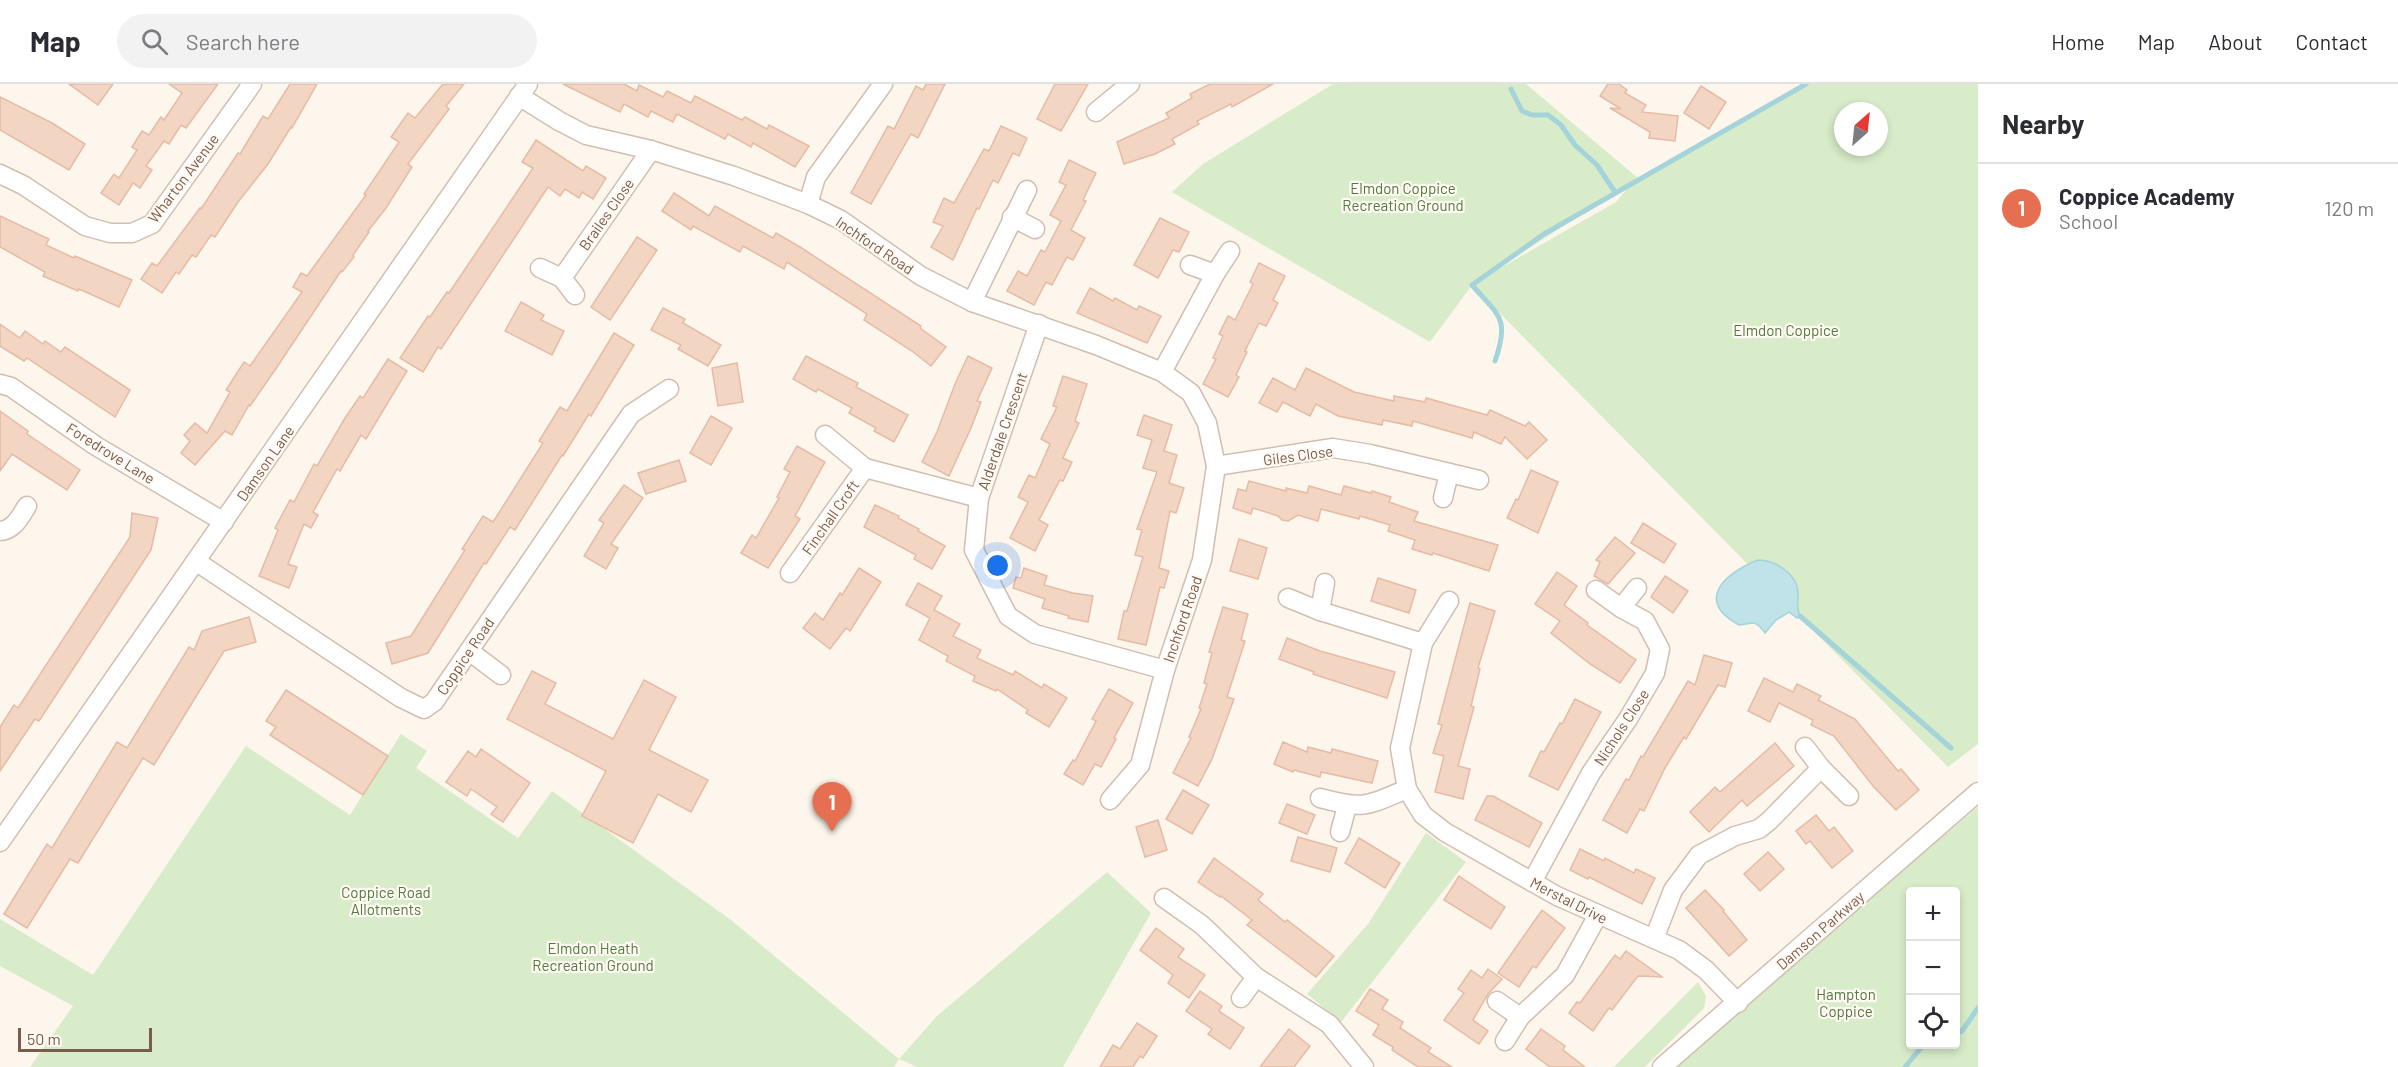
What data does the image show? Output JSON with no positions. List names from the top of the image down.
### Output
{
  "streets": {
    "street": [
      "Wharton Avenue",
      "Brailes Close",
      "Inchford Road",
      "Alderdale Crescent",
      "Foredrove Lane",
      "Giles Close",
      "Damson Lane",
      "Finchall Croft",
      "Coppice Road",
      "Nichols Close",
      "Merstal Drive",
      "Damson Parkway"
    ]
  },
  "crossings": [
    ["Brailes Close", "Inchford Road"],
    ["Inchford Road", "Alderdale Crescent"],
    ["Inchford Road", "Giles Close"],
    ["Inchford Road", "Damson Lane"],
    ["Alderdale Crescent", "Finchall Croft"],
    ["Foredrove Lane", "Damson Lane"],
    ["Damson Lane", "Coppice Road"],
    ["Nichols Close", "Merstal Drive"],
    ["Merstal Drive", "Damson Parkway"]
  ],
  "parks": [
    "Elmdon Coppice Recreation Ground",
    "Elmdon Coppice",
    "Coppice Road Allotments",
    "Elmdon Heath Recreation Ground",
    "Hampton Coppice"
  ],
  "scale_bar": "50 m",
  "north": "top right",
  "page": {
    "header": "Map",
    "search": "Search here",
    "nav": [
      "Home",
      "Map",
      "About",
      "Contact"
    ],
    "heading": "Nearby",
    "list": [
      {
        "mark": "1",
        "name": "Coppice Academy",
        "note": "School",
        "value": "120 m"
      }
    ],
    "pins": "1",
    "map_buttons": ["+", "−"],
    "scale": "50 m"
  }
}
